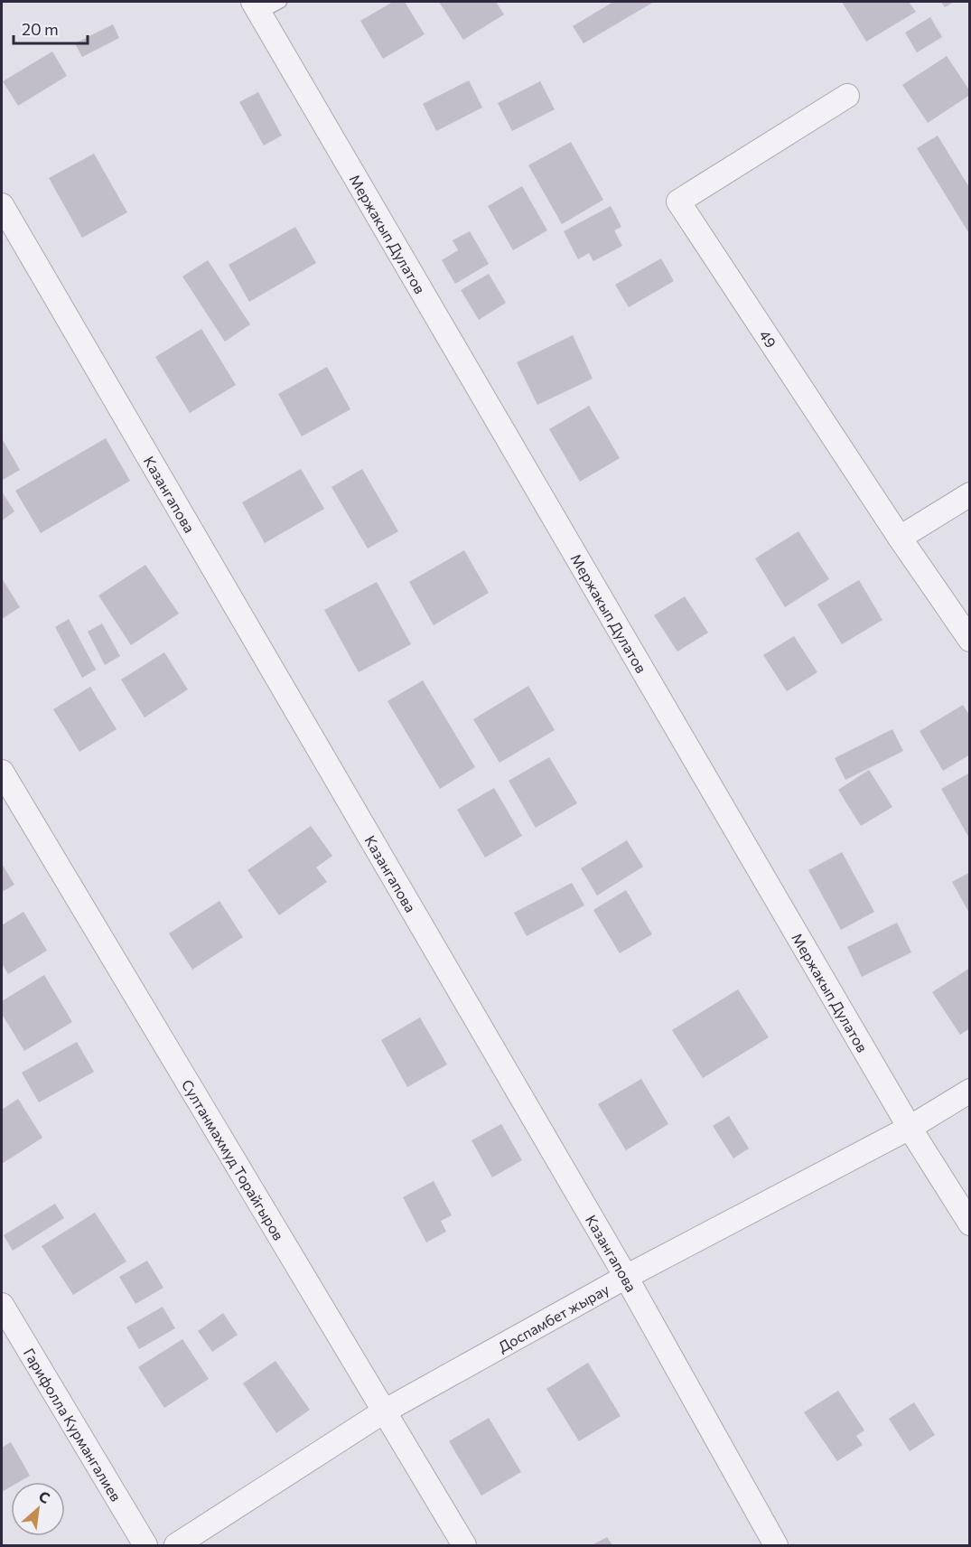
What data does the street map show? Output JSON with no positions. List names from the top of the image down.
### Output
{
  "streets": {
    "street": [
      "Мержакып Дулатов",
      "49",
      "Казангапова",
      "Султанмахмуд Торайгыров",
      "Доспамбет жырау",
      "Гарифолла Курмангалиев"
    ]
  },
  "crossings": [
    ["Мержакып Дулатов", "Доспамбет жырау"],
    ["Казангапова", "Доспамбет жырау"],
    ["Султанмахмуд Торайгыров", "Доспамбет жырау"]
  ],
  "scale_bar": "20 m",
  "north": "top right"
}
